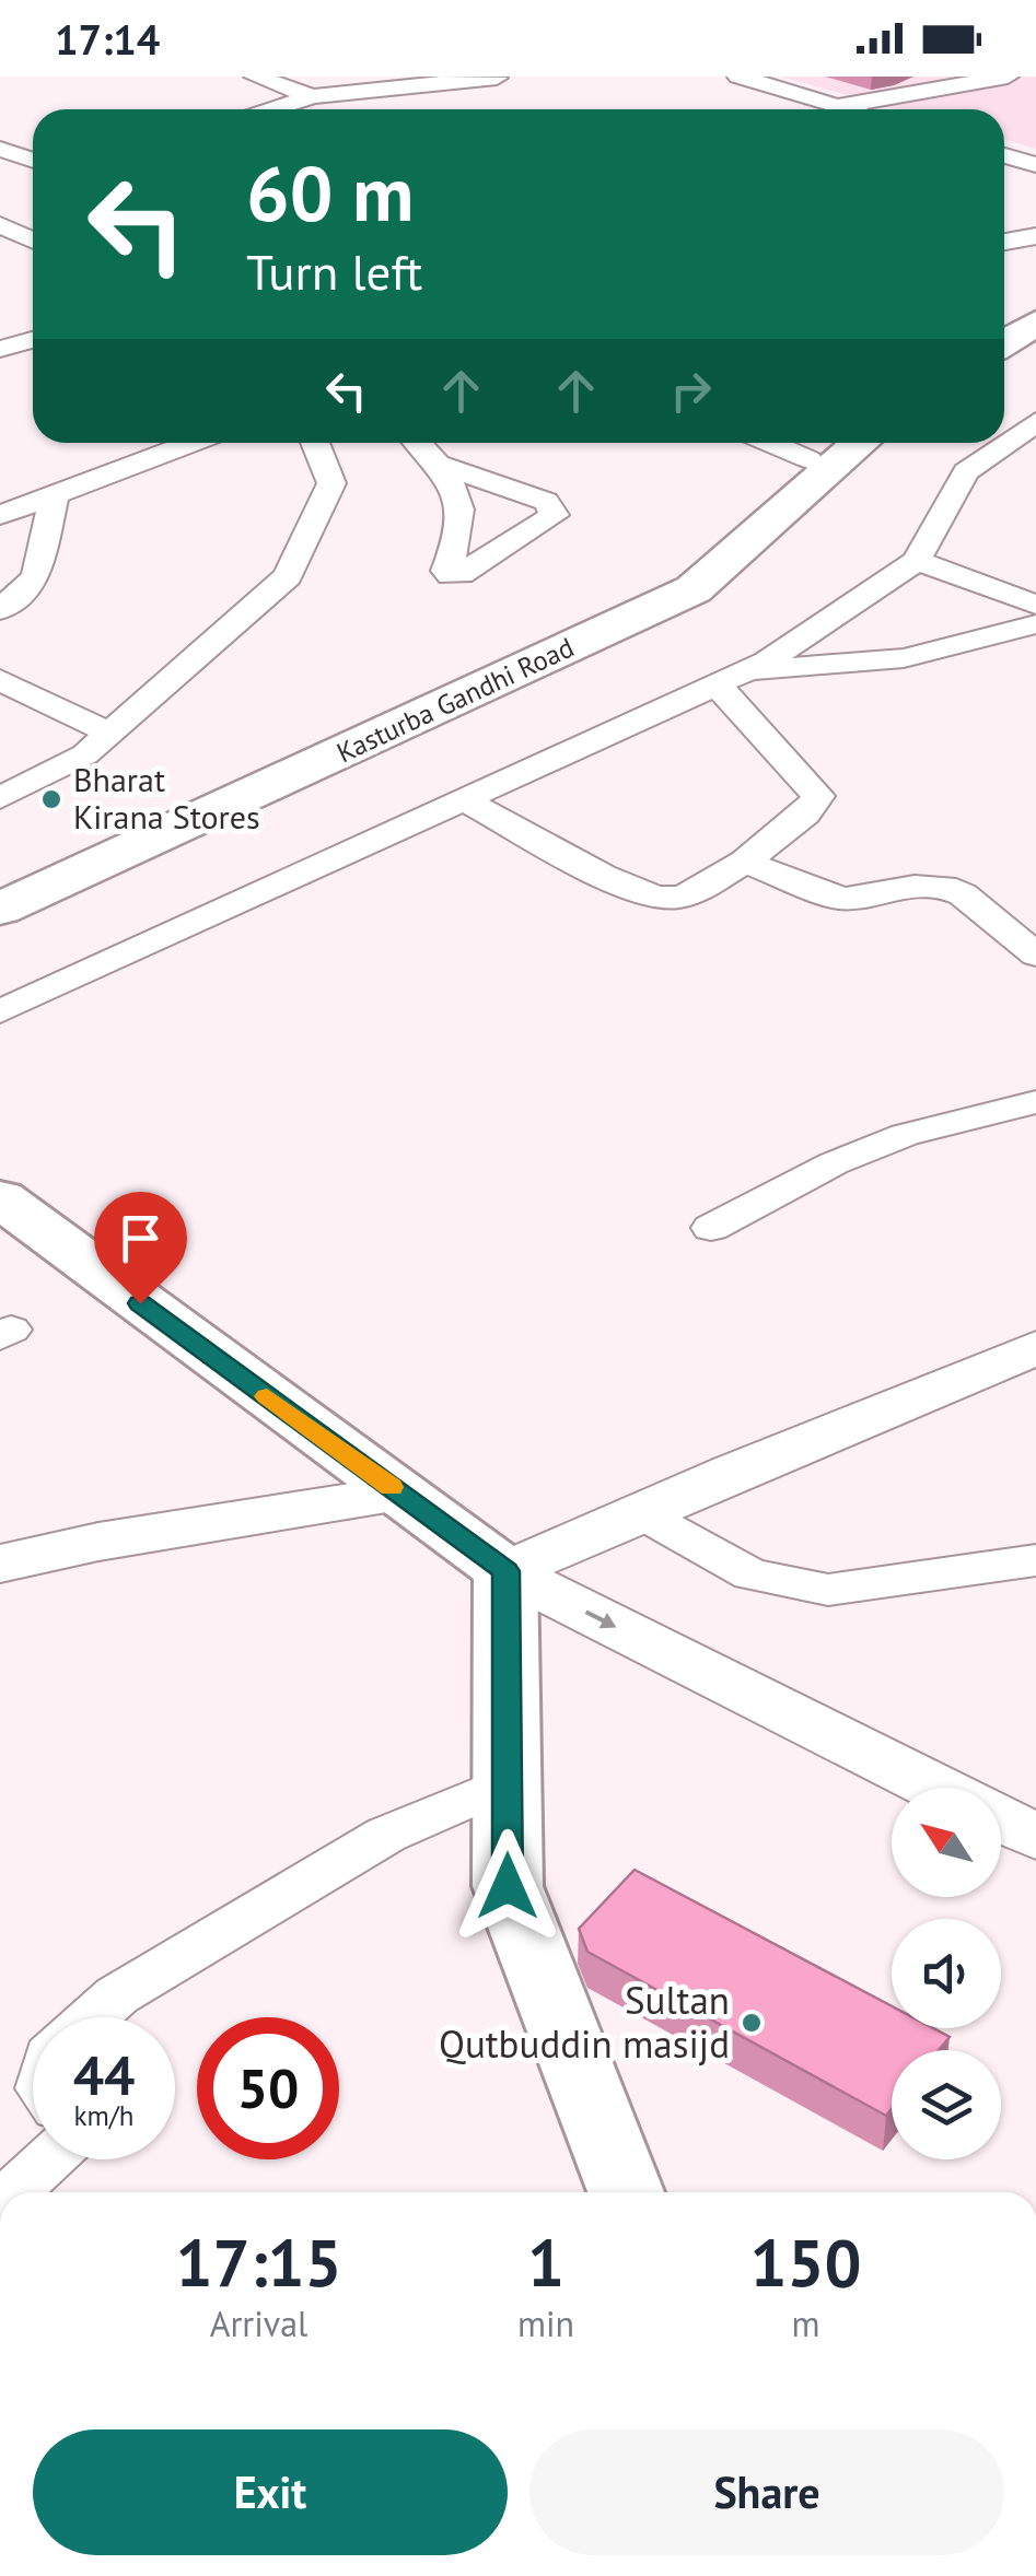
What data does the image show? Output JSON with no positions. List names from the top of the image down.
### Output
{
  "streets": {
    "main road": ["Kasturba Gandhi Road"]
  },
  "places": ["Bharat Kirana Stores", "Sultan Qutbuddin masijd"],
  "north": "top left",
  "page": {
    "status": "17:14",
    "turn": ["60 m", "Turn left"],
    "speed": "44 km/h",
    "limit": "50",
    "eta": [
      "17:15",
      "Arrival",
      "1",
      "min",
      "150",
      "m"
    ],
    "buttons": ["Exit", "Share"]
  }
}
